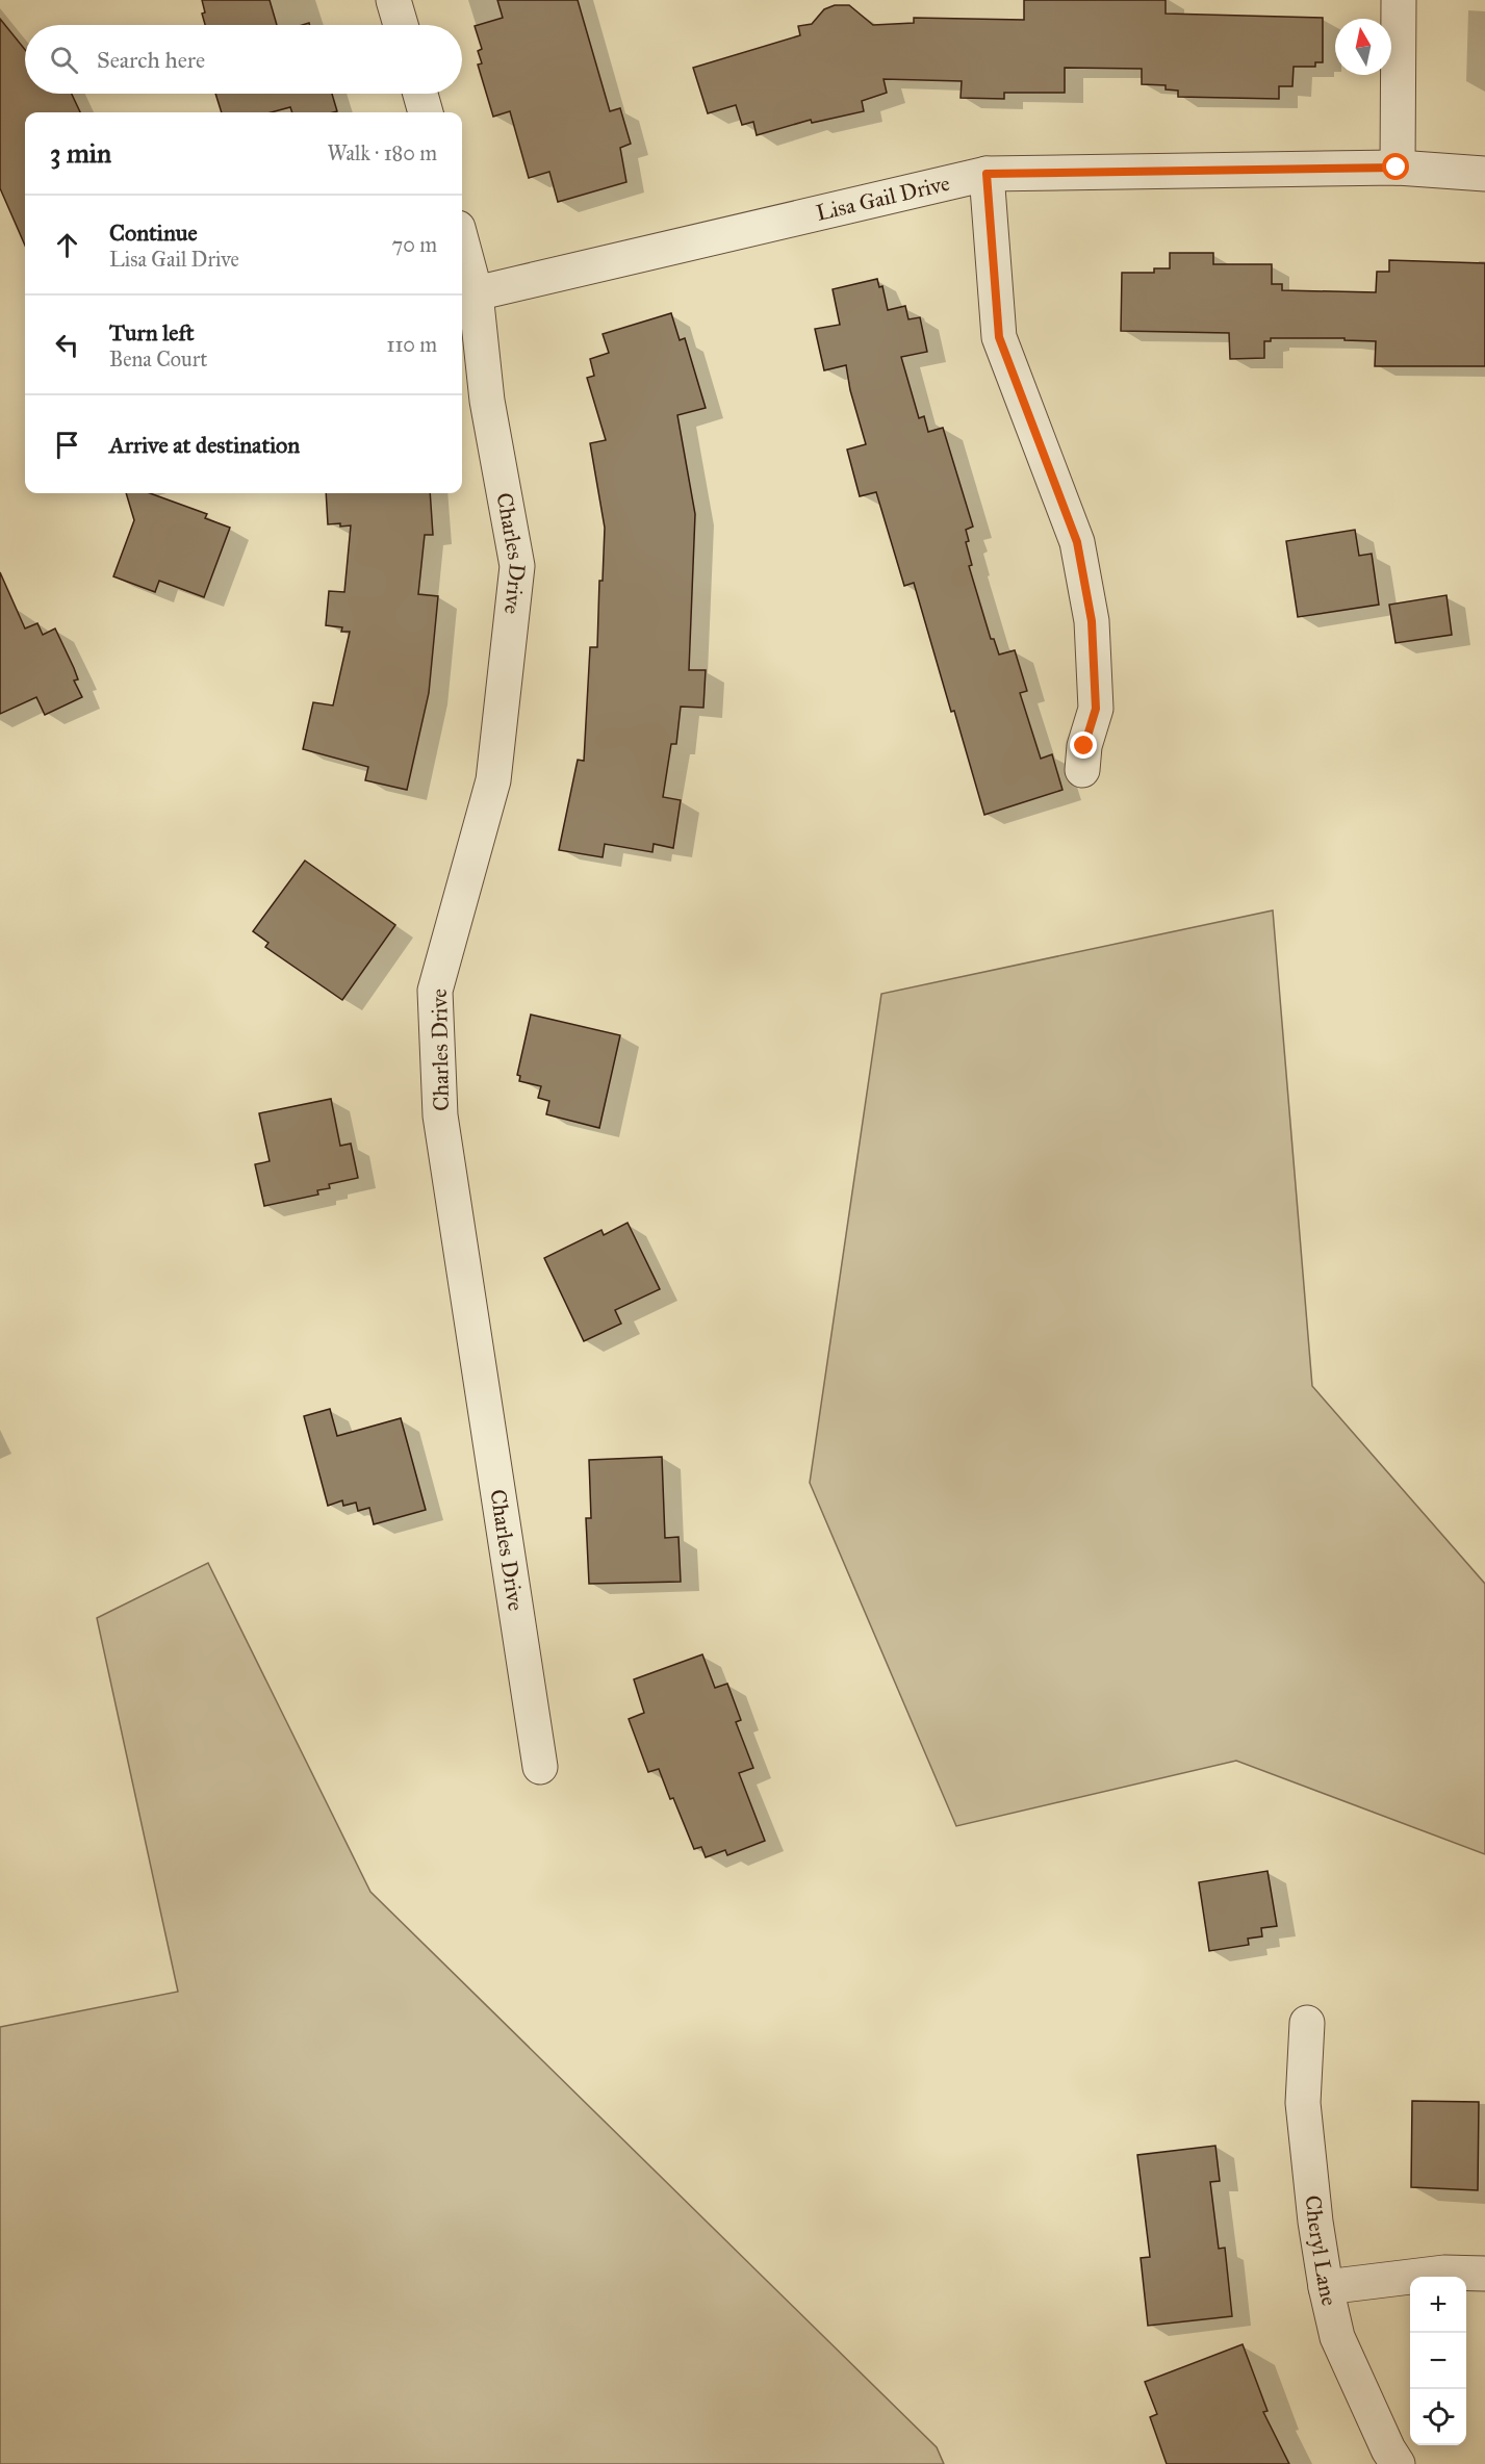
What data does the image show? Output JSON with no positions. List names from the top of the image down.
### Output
{
  "streets": {
    "street": ["Lisa Gail Drive", "Charles Drive", "Cheryl Lane"]
  },
  "crossings": [
    ["Lisa Gail Drive", "Charles Drive"]
  ],
  "north": "top",
  "page": {
    "search": "Search here",
    "heading": ["3 min", "Walk · 180 m"],
    "list": [
      ["Continue", "Lisa Gail Drive", "70 m"],
      ["Turn left", "Bena Court", "110 m"],
      "Arrive at destination"
    ],
    "map_buttons": ["+", "−"]
  }
}
